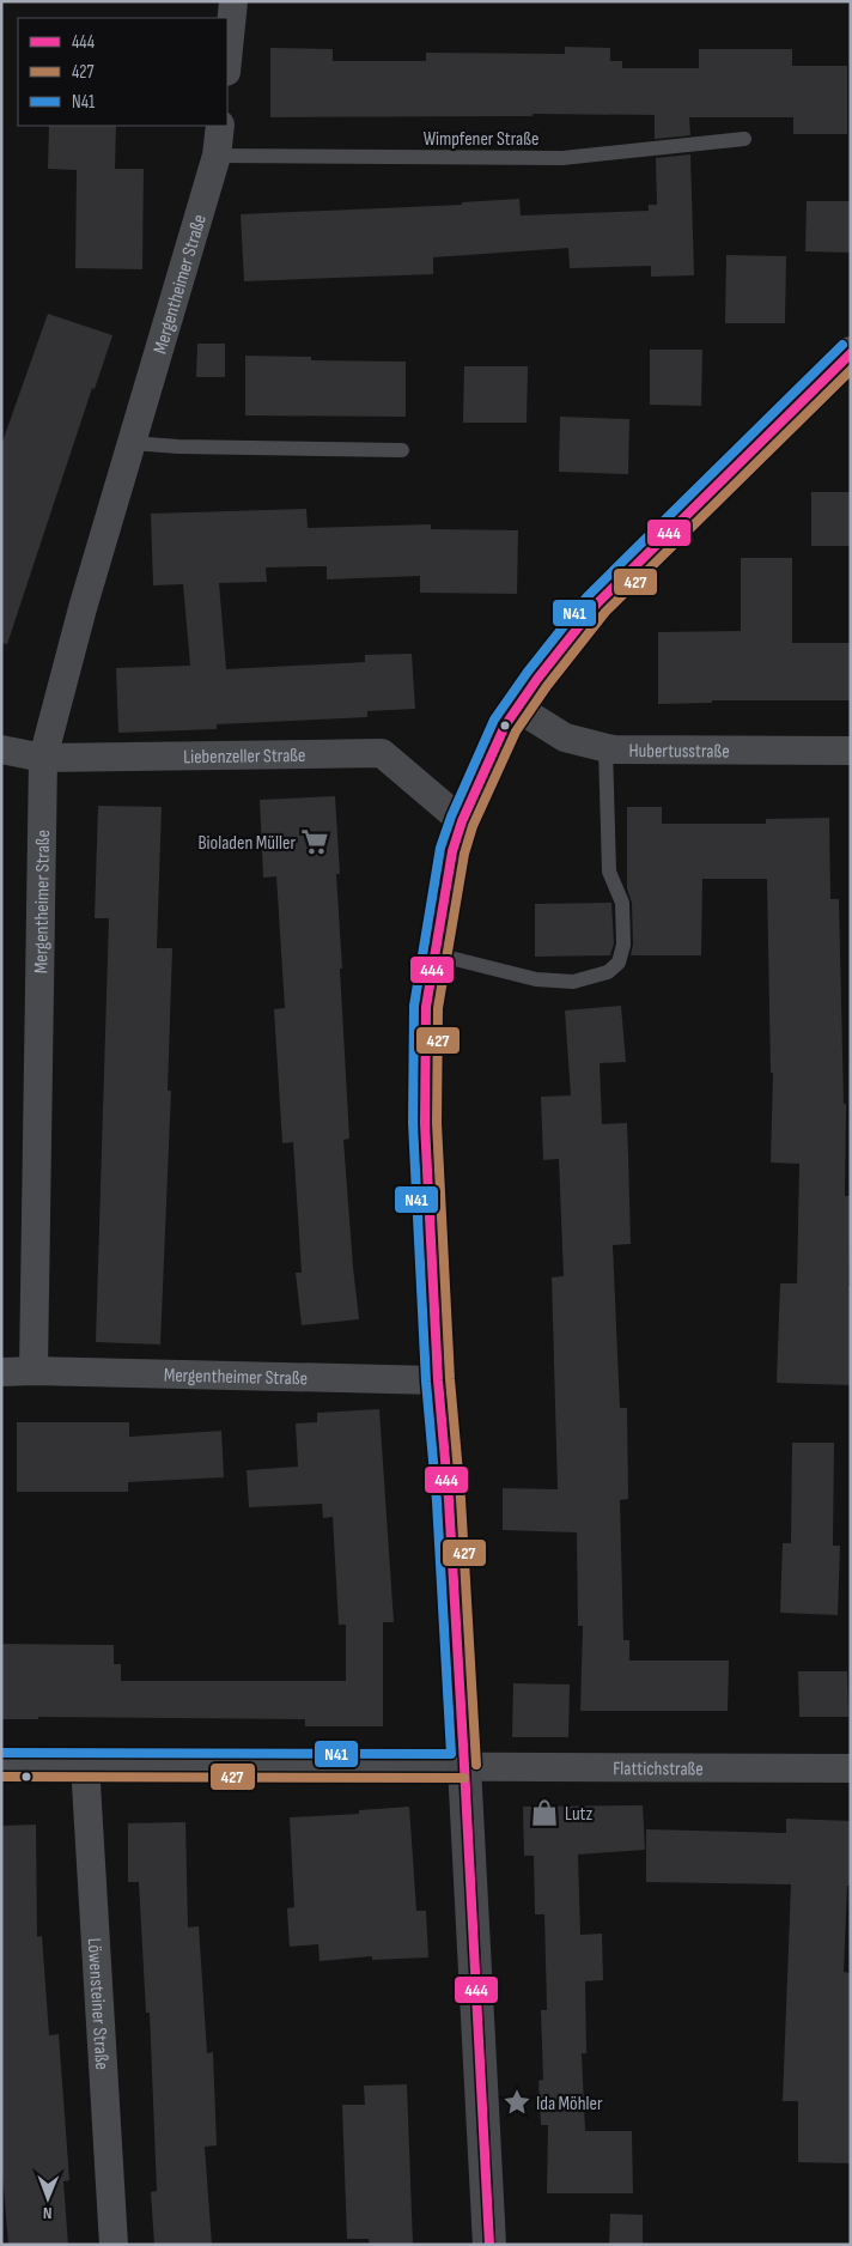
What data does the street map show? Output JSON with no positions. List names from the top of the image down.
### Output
{
  "streets": {
    "street": [
      "Mergentheimer Straße",
      "Hubertusstraße",
      "Liebenzeller Straße",
      "Flattichstraße",
      "Löwensteiner Straße"
    ],
    "lane": ["Wimpfener Straße"]
  },
  "crossings": [
    ["Wimpfener Straße", "Mergentheimer Straße"],
    ["Mergentheimer Straße", "Liebenzeller Straße"],
    ["Flattichstraße", "Löwensteiner Straße"]
  ],
  "places": {
    "supermarket": ["Bioladen Müller"],
    "shop": ["Lutz"],
    "place": ["Ida Möhler"]
  },
  "lines": ["transit line N41", "transit line 444", "transit line 427"],
  "legend": ["444", "427", "N41"],
  "north": "bottom"
}
